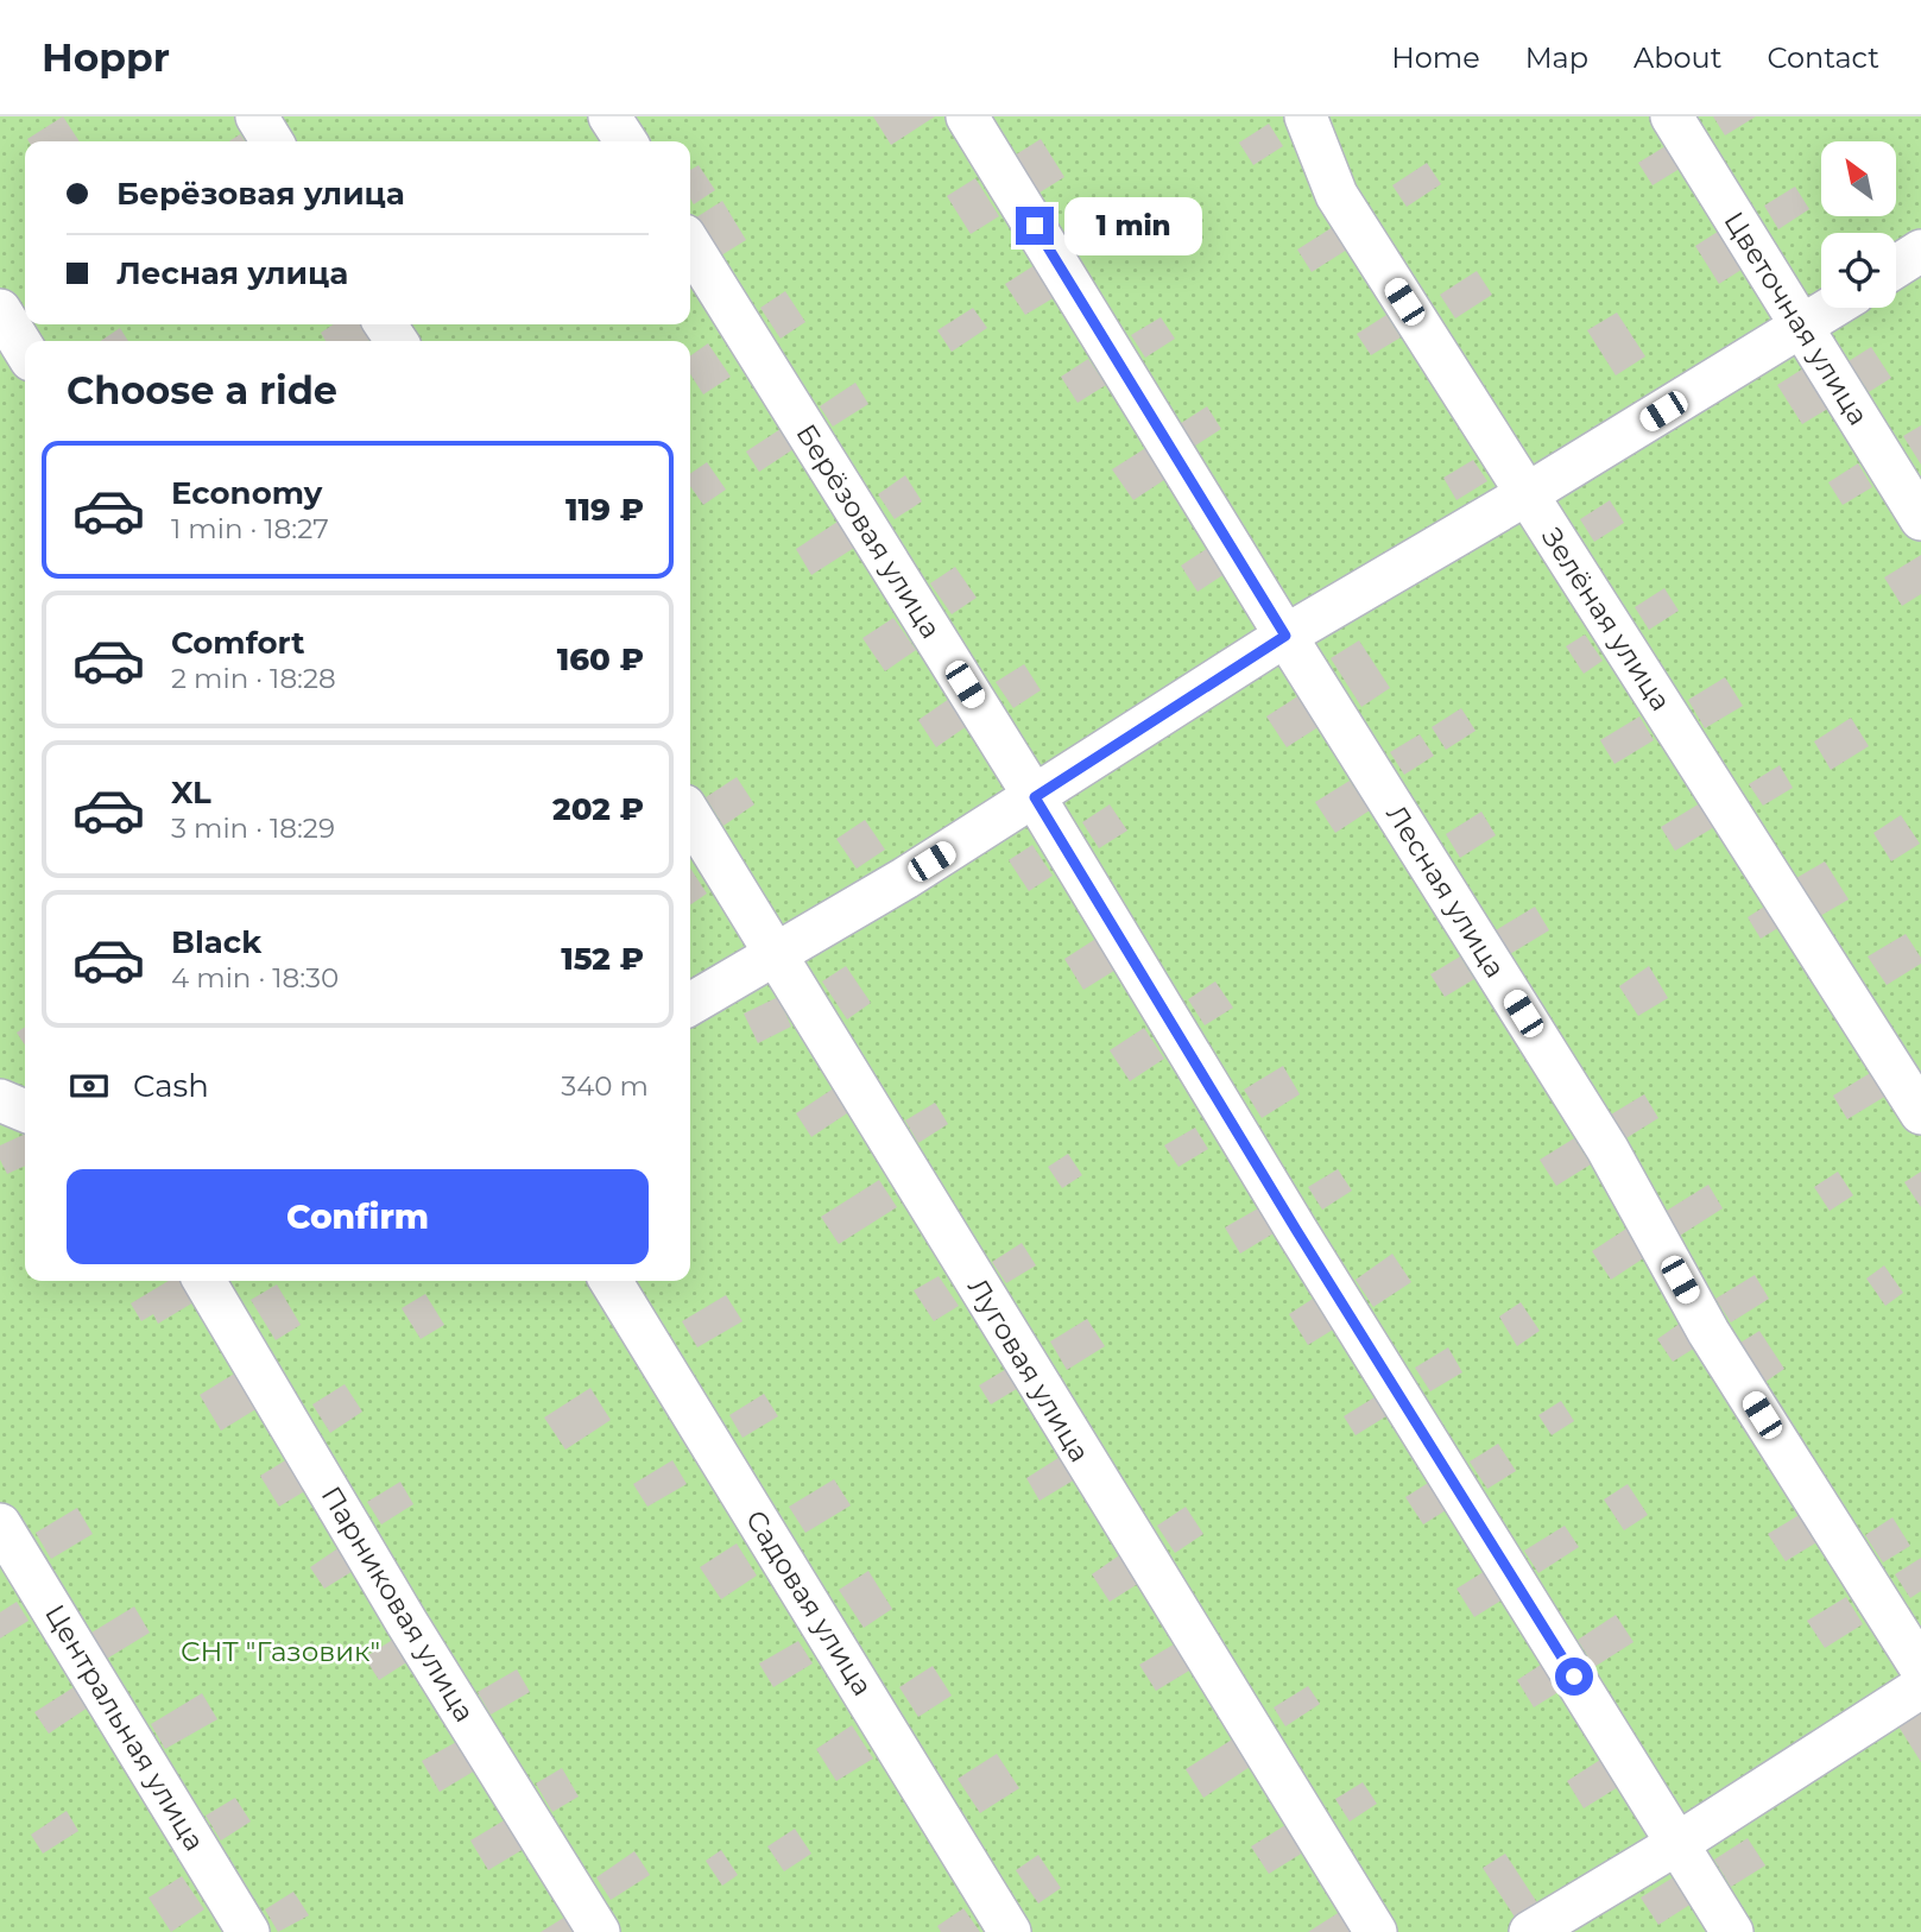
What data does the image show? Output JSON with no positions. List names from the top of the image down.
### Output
{
  "streets": {
    "street": [
      "Цветочная улица",
      "Берёзовая улица",
      "Зелёная улица",
      "Лесная улица",
      "Луговая улица",
      "Садовая улица",
      "Парниковая улица",
      "Центральная улица"
    ]
  },
  "parks": ["СНТ \"Газовик\""],
  "north": "top left",
  "page": {
    "header": "Hoppr",
    "nav": [
      "Home",
      "Map",
      "About",
      "Contact"
    ],
    "banner": ["Берёзовая улица", "Лесная улица"],
    "bubble": "1 min",
    "heading": "Choose a ride",
    "list": [
      {
        "name": "Economy",
        "note": "1 min · 18:27",
        "value": "119 ₽"
      },
      {
        "name": "Comfort",
        "note": "2 min · 18:28",
        "value": "160 ₽"
      },
      {
        "name": "XL",
        "note": "3 min · 18:29",
        "value": "202 ₽"
      },
      {
        "name": "Black",
        "note": "4 min · 18:30",
        "value": "152 ₽"
      }
    ],
    "pay": ["Cash", "340 m"],
    "buttons": "Confirm"
  }
}
